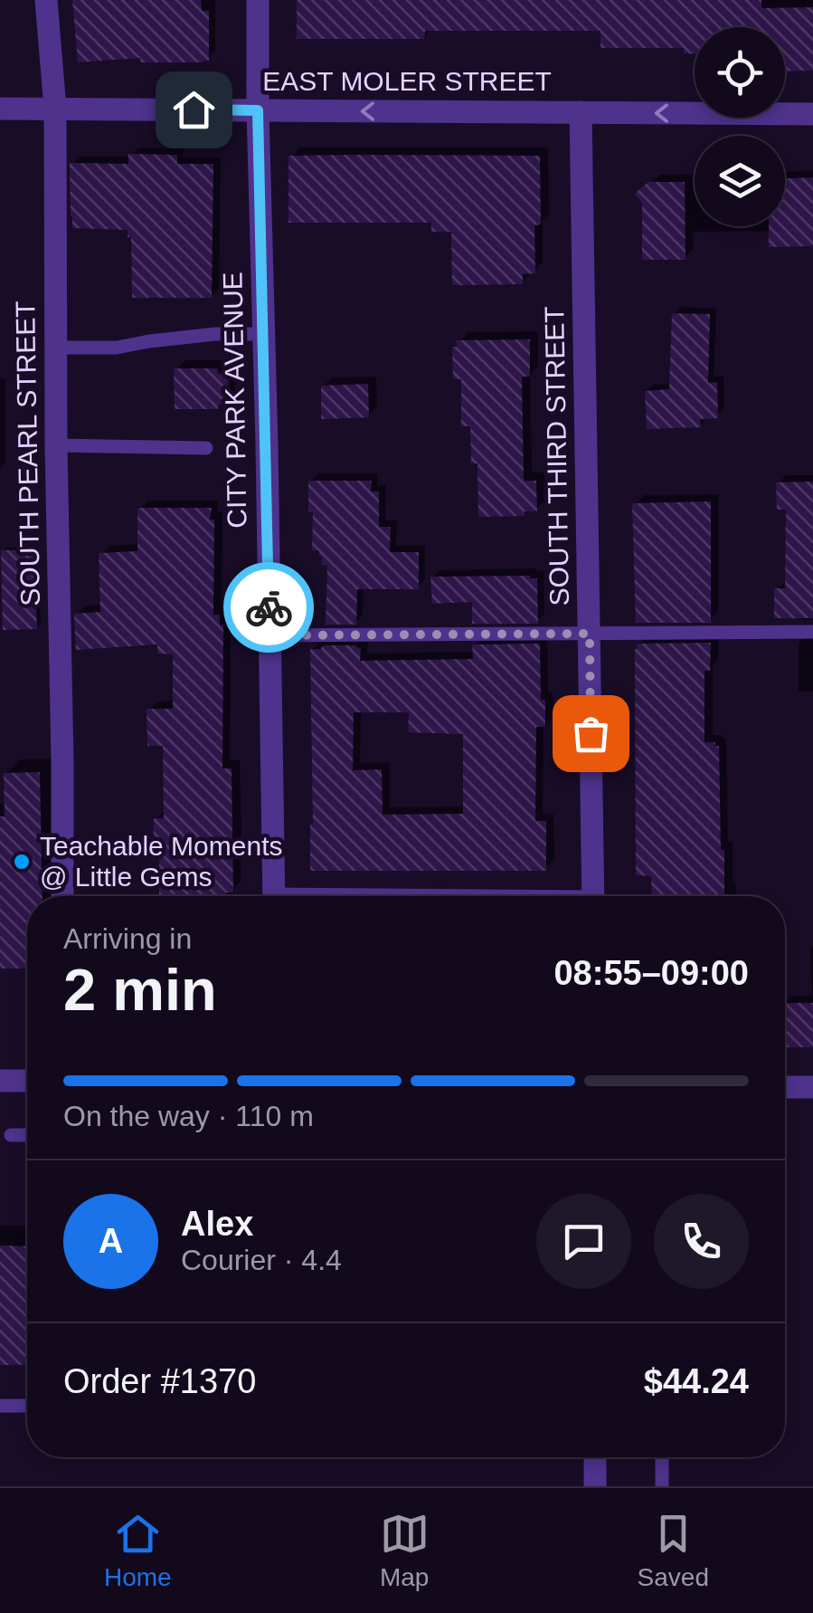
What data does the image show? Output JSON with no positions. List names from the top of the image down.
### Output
{
  "streets": {
    "street": [
      "EAST MOLER STREET",
      "CITY PARK AVENUE",
      "SOUTH PEARL STREET",
      "SOUTH THIRD STREET"
    ]
  },
  "crossings": [
    ["EAST MOLER STREET", "CITY PARK AVENUE"],
    ["EAST MOLER STREET", "SOUTH PEARL STREET"],
    ["EAST MOLER STREET", "SOUTH THIRD STREET"]
  ],
  "one_way": ["EAST MOLER STREET"],
  "places": ["Teachable Moments @ Little Gems"],
  "page": {
    "heading": ["2 min", "Arriving in", "08:55–09:00"],
    "panel": [
      "Alex",
      "Courier · 4.4",
      "Order #1370",
      "$44.24"
    ],
    "bar": "On the way · 110 m",
    "round": "A",
    "tabs": ["Home", "Map", "Saved"]
  }
}
